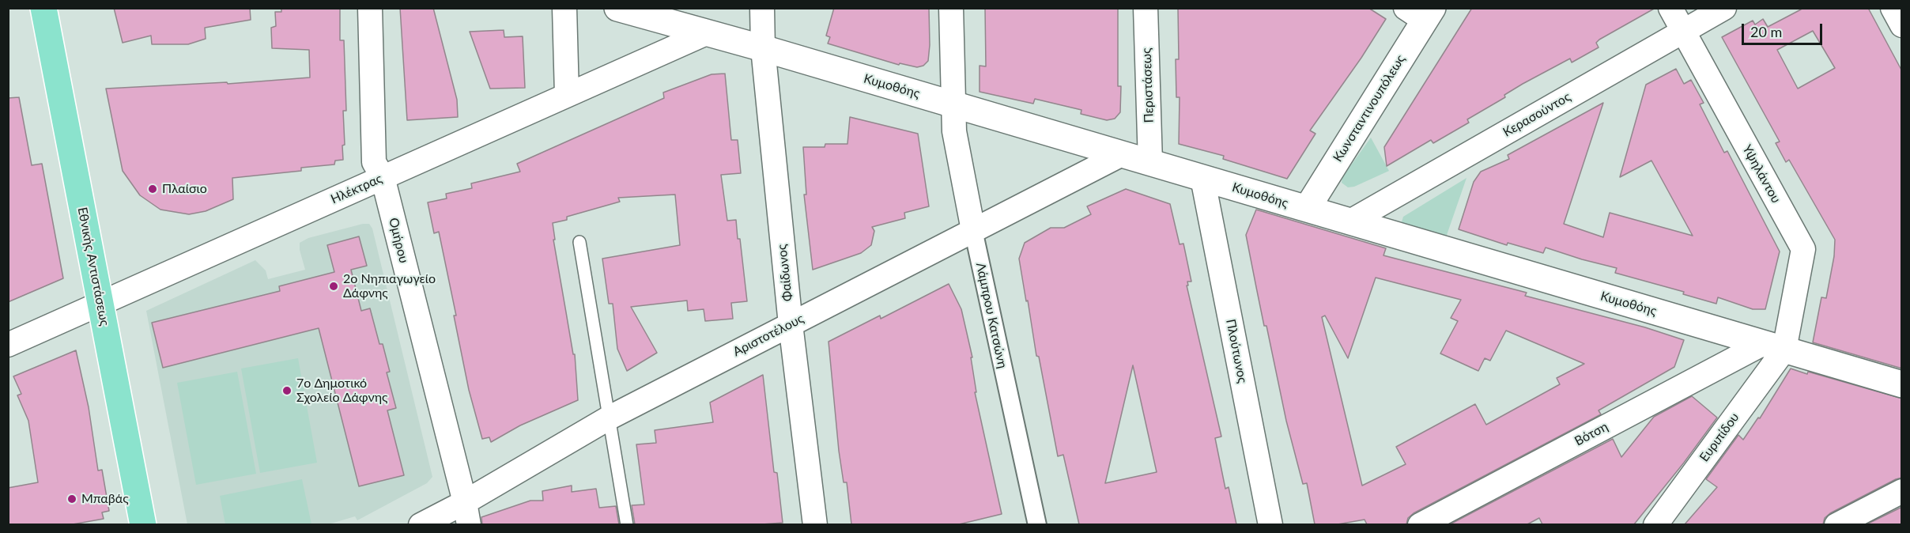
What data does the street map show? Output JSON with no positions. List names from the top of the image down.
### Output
{
  "streets": {
    "main road": ["Εθνικής Αντιστάσεως"],
    "street": [
      "Περιστάσεως",
      "Κυμοθόης",
      "Κωνσταντινουπόλεως",
      "Κερασούντος",
      "Υψηλάντου",
      "Ηλέκτρας",
      "Ομήρου",
      "Φαίδωνος",
      "Λάμπρου Κατσώνη",
      "Αριστοτέλους",
      "Πλούτωνος",
      "Βότση",
      "Ευριπίδου"
    ]
  },
  "crossings": [
    ["Περιστάσεως", "Κυμοθόης"],
    ["Κυμοθόης", "Κωνσταντινουπόλεως"],
    ["Κυμοθόης", "Κερασούντος"],
    ["Κυμοθόης", "Υψηλάντου"],
    ["Κυμοθόης", "Ηλέκτρας"],
    ["Κυμοθόης", "Φαίδωνος"],
    ["Κυμοθόης", "Λάμπρου Κατσώνη"],
    ["Κυμοθόης", "Αριστοτέλους"],
    ["Κυμοθόης", "Πλούτωνος"],
    ["Κυμοθόης", "Βότση"],
    ["Κυμοθόης", "Ευριπίδου"],
    ["Κερασούντος", "Υψηλάντου"],
    ["Υψηλάντου", "Βότση"],
    ["Υψηλάντου", "Ευριπίδου"],
    ["Ηλέκτρας", "Ομήρου"],
    ["Ηλέκτρας", "Εθνικής Αντιστάσεως"],
    ["Ομήρου", "Αριστοτέλους"],
    ["Φαίδωνος", "Αριστοτέλους"],
    ["Λάμπρου Κατσώνη", "Αριστοτέλους"],
    ["Βότση", "Ευριπίδου"]
  ],
  "places": [
    "Πλαίσιο",
    "2ο Νηπιαγωγείο Δάφνης",
    "7ο Δημοτικό Σχολείο Δάφνης",
    "Μπαβάς"
  ],
  "scale_bar": "20 m"
}
